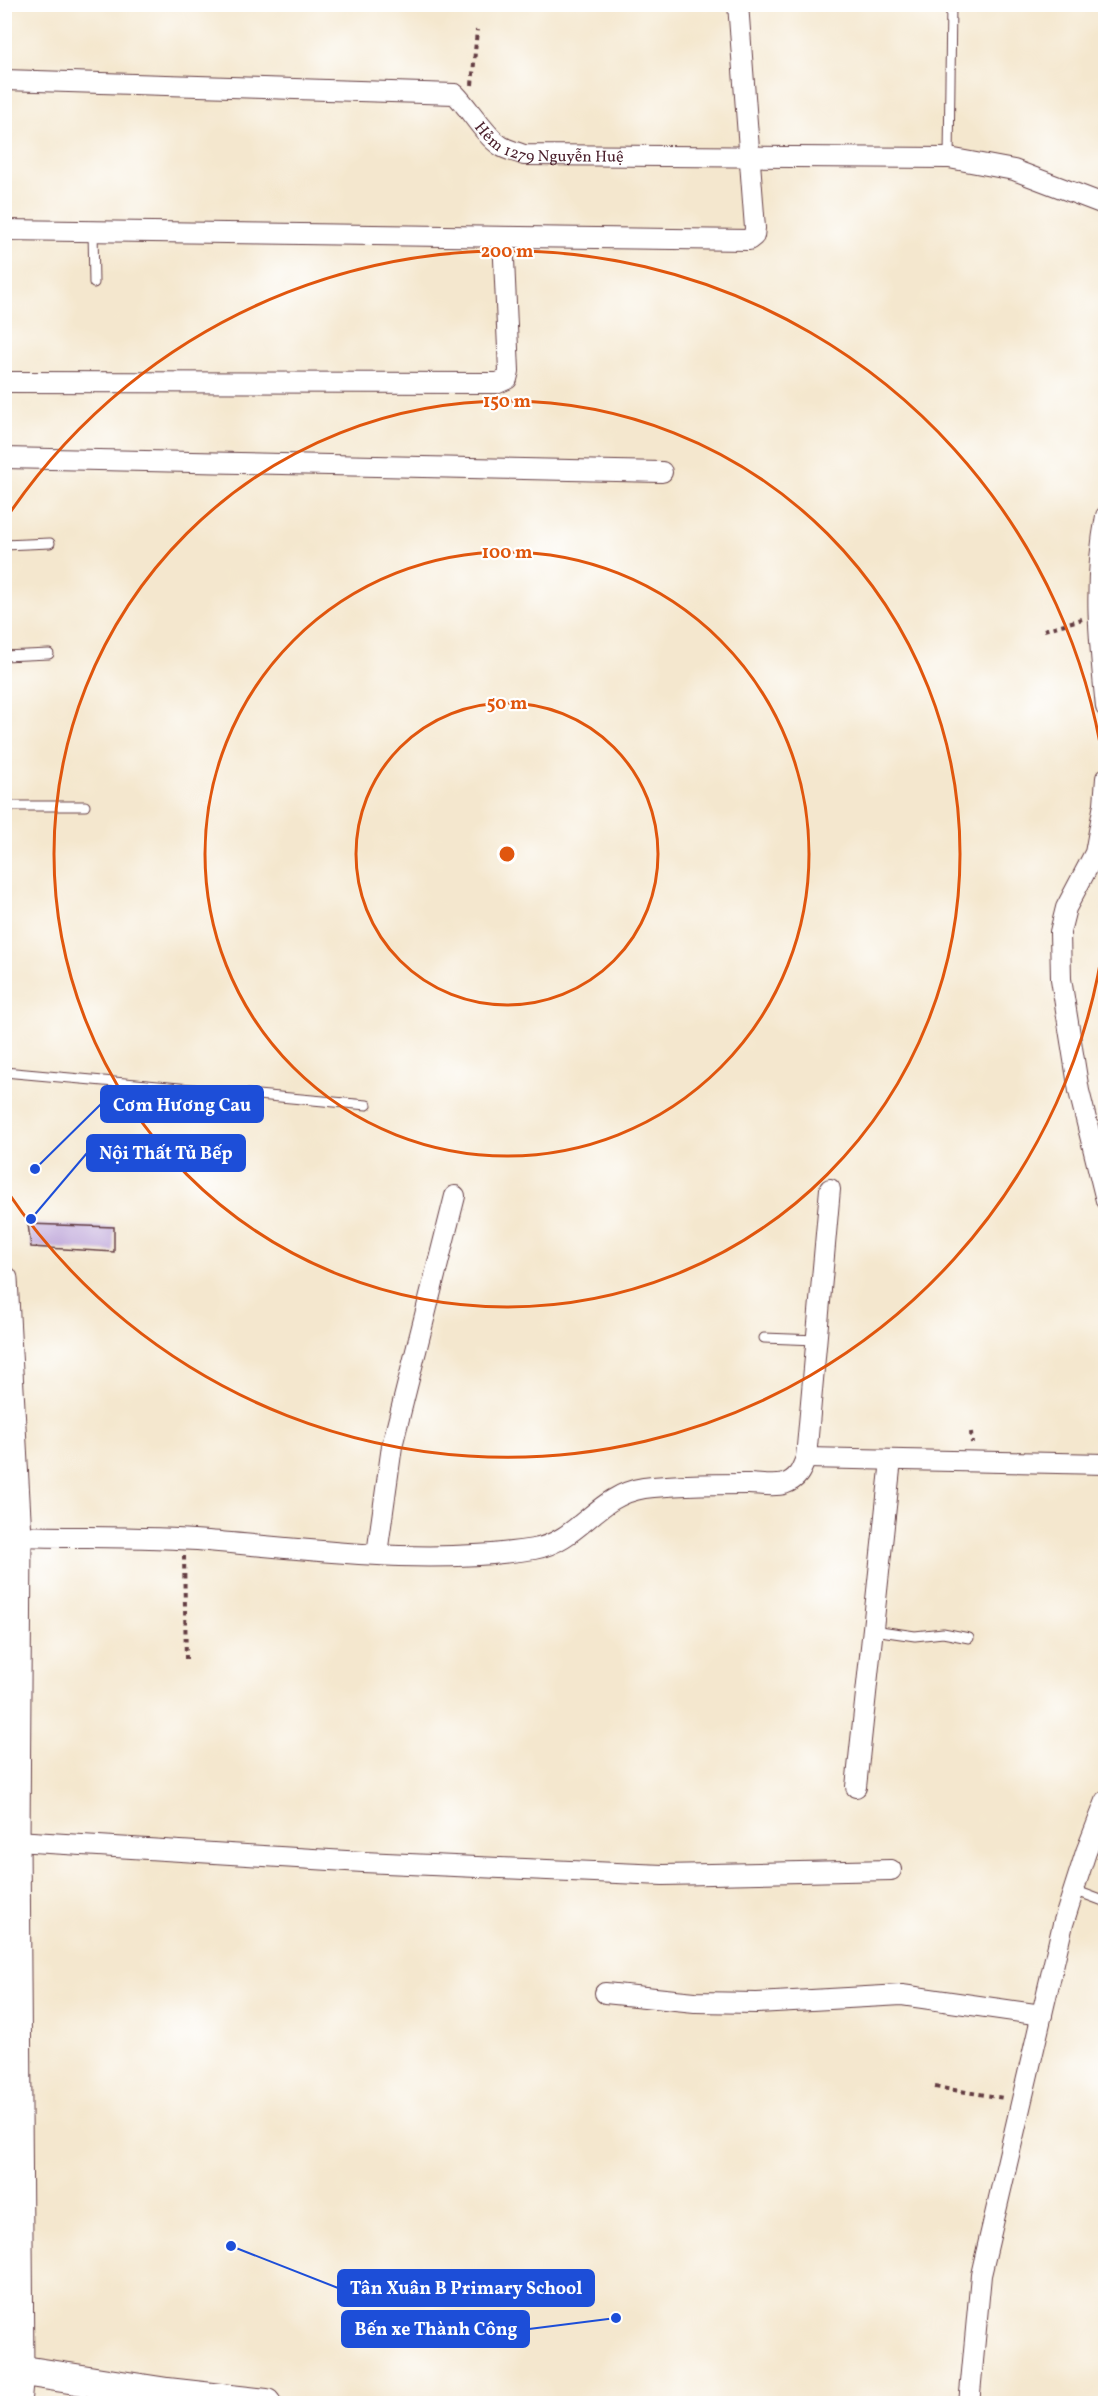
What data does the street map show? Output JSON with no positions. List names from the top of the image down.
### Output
{
  "streets": {
    "street": ["Hẻm 1279 Nguyễn Huệ"]
  },
  "places": [
    "Cơm Hương Cau",
    "Nội Thất Tủ Bếp",
    "Tân Xuân B Primary School",
    "Bến xe Thành Công"
  ],
  "rings": [
    "200 m",
    "150 m",
    "100 m",
    "50 m"
  ]
}
